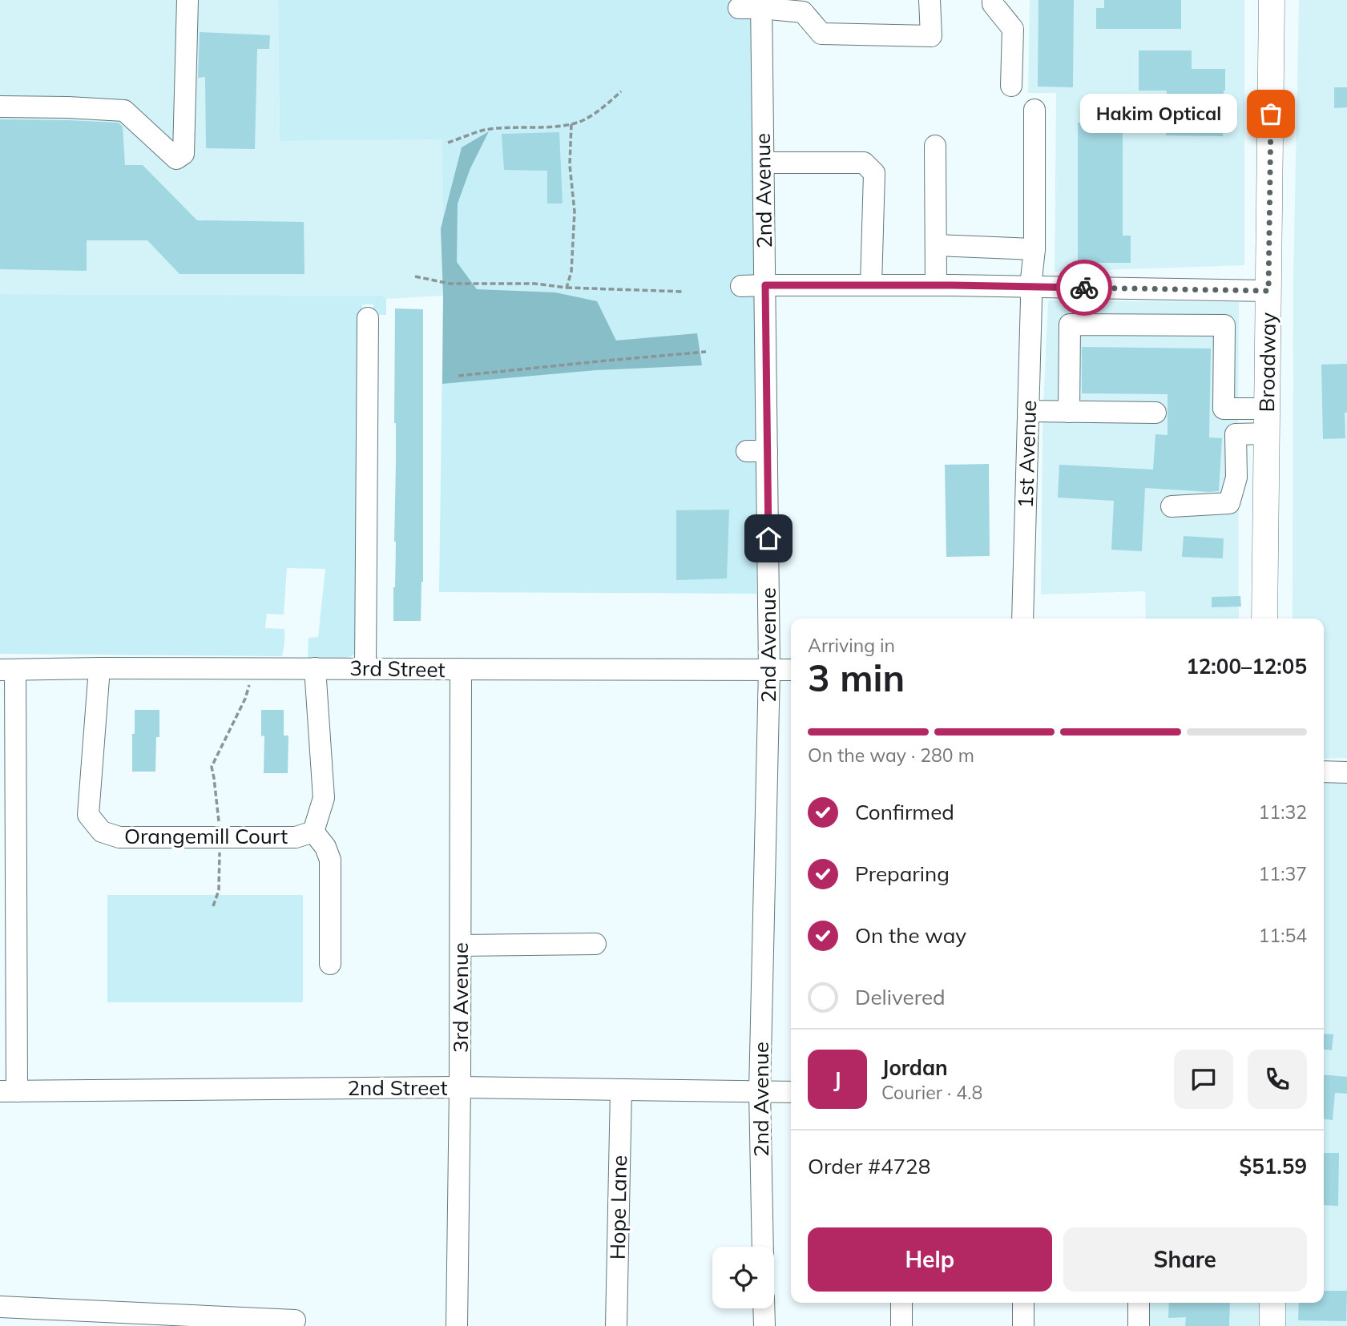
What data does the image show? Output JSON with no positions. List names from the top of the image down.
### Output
{
  "streets": {
    "main road": ["Broadway"],
    "street": [
      "2nd Avenue",
      "1st Avenue",
      "3rd Street",
      "Orangemill Court",
      "3rd Avenue",
      "2nd Street",
      "Hope Lane"
    ]
  },
  "crossings": [
    ["2nd Avenue", "3rd Street"],
    ["2nd Avenue", "2nd Street"],
    ["3rd Street", "Orangemill Court"],
    ["3rd Street", "3rd Avenue"],
    ["3rd Avenue", "2nd Street"],
    ["2nd Street", "Hope Lane"]
  ],
  "places": ["Hakim Optical"],
  "page": {
    "bubble": "Hakim Optical",
    "heading": ["3 min", "Arriving in", "12:00–12:05"],
    "panel": [
      "Jordan",
      "Courier · 4.8",
      "Order #4728",
      "$51.59"
    ],
    "bar": "On the way · 280 m",
    "list": [
      ["Confirmed", "11:32"],
      ["Preparing", "11:37"],
      ["On the way", "11:54"],
      "Delivered"
    ],
    "round": "J",
    "buttons": ["Help", "Share"]
  }
}
